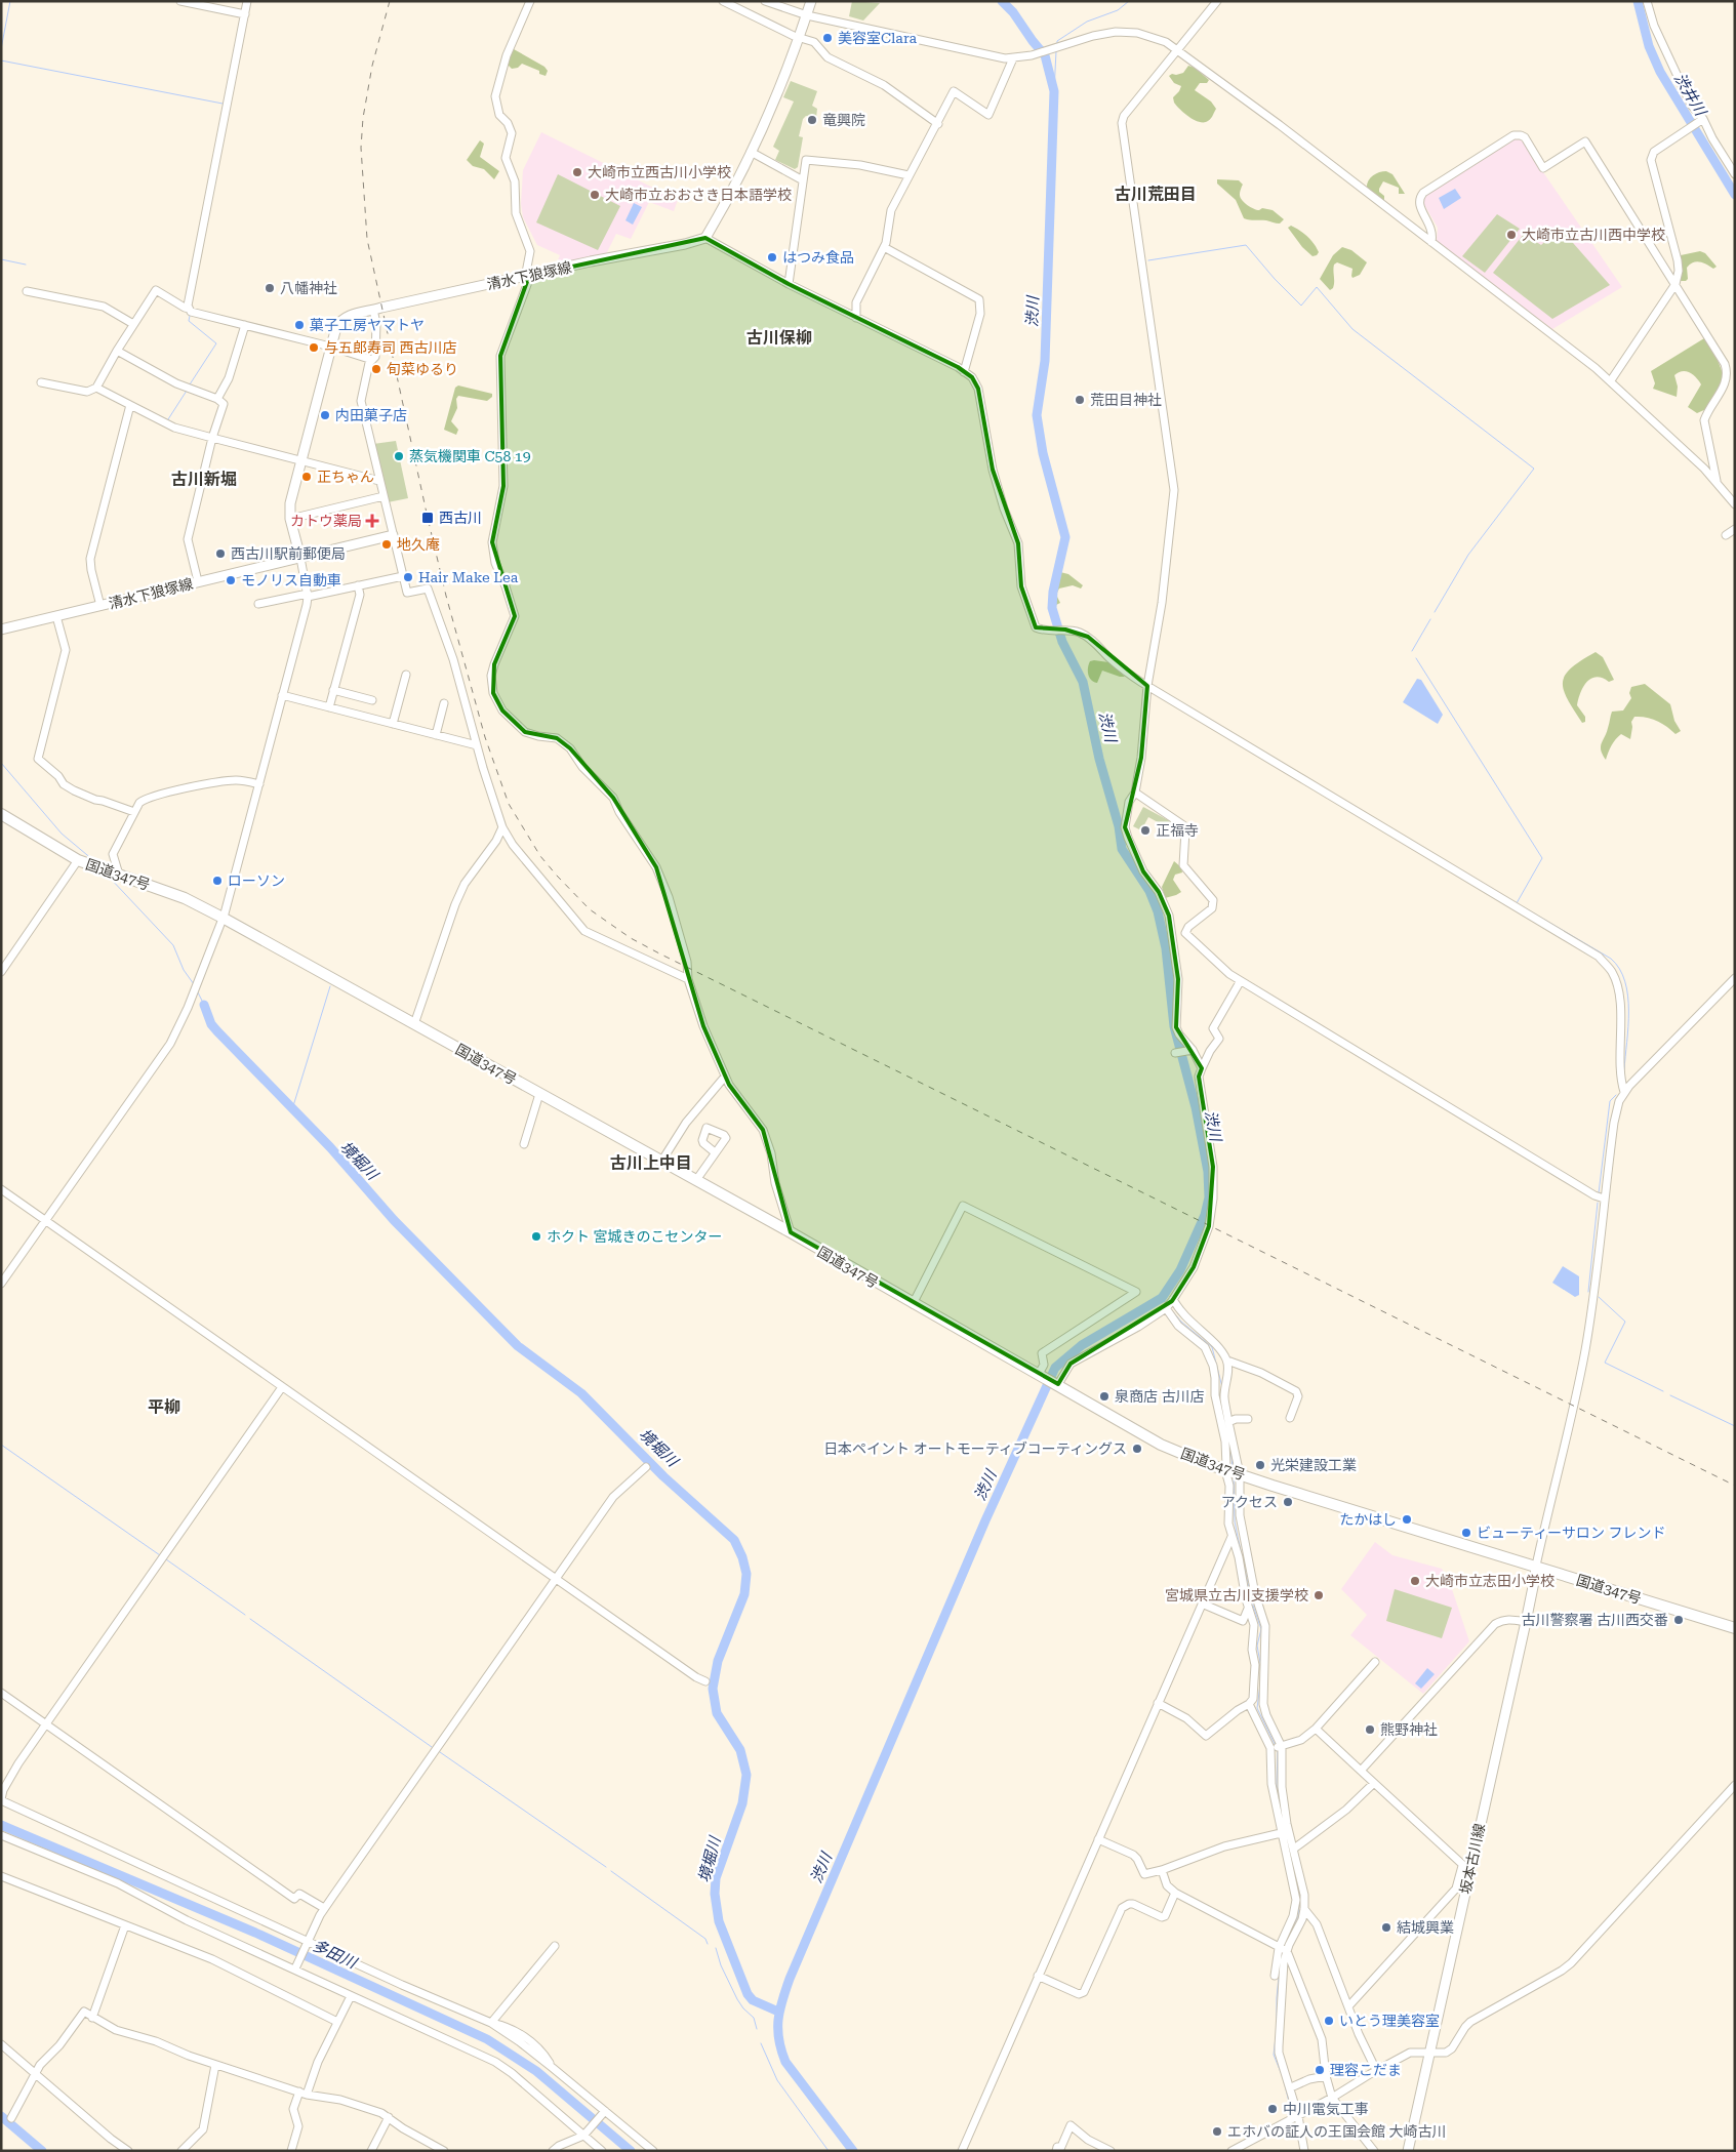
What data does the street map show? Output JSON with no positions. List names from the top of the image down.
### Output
{
  "streets": {
    "highway": ["国道347号"],
    "main road": ["清水下狼塚線", "坂本古川線"]
  },
  "crossings": [
    ["国道347号", "坂本古川線"]
  ],
  "districts": [
    "古川荒田目",
    "古川保柳",
    "古川新堀",
    "古川上中目",
    "平柳"
  ],
  "water": [
    "渋井川",
    "渋川",
    "境堀川",
    "多田川"
  ],
  "places": {
    "other": [
      "美容室Clara",
      "竜興院",
      "大崎市立西古川小学校",
      "大崎市立おおさき日本語学校",
      "大崎市立古川西中学校",
      "はつみ食品",
      "八幡神社",
      "菓子工房ヤマトヤ",
      "与五郎寿司 西古川店",
      "旬菜ゆるり",
      "荒田目神社",
      "内田菓子店",
      "蒸気機関車 C58 19",
      "正ちゃん",
      "地久庵",
      "西古川駅前郵便局",
      "Hair Make Lea",
      "モノリス自動車",
      "正福寺",
      "ローソン",
      "ホクト 宮城きのこセンター",
      "泉商店 古川店",
      "日本ペイント オートモーティブコーティングス",
      "光栄建設工業",
      "アクセス",
      "たかはし",
      "ビューティーサロン フレンド",
      "大崎市立志田小学校",
      "宮城県立古川支援学校",
      "古川警察署 古川西交番",
      "熊野神社",
      "結城興業",
      "いとう理美容室",
      "理容こだま",
      "中川電気工事",
      "エホバの証人の王国会館 大崎古川"
    ],
    "transit": ["西古川"],
    "health": ["カトウ薬局"]
  }
}
